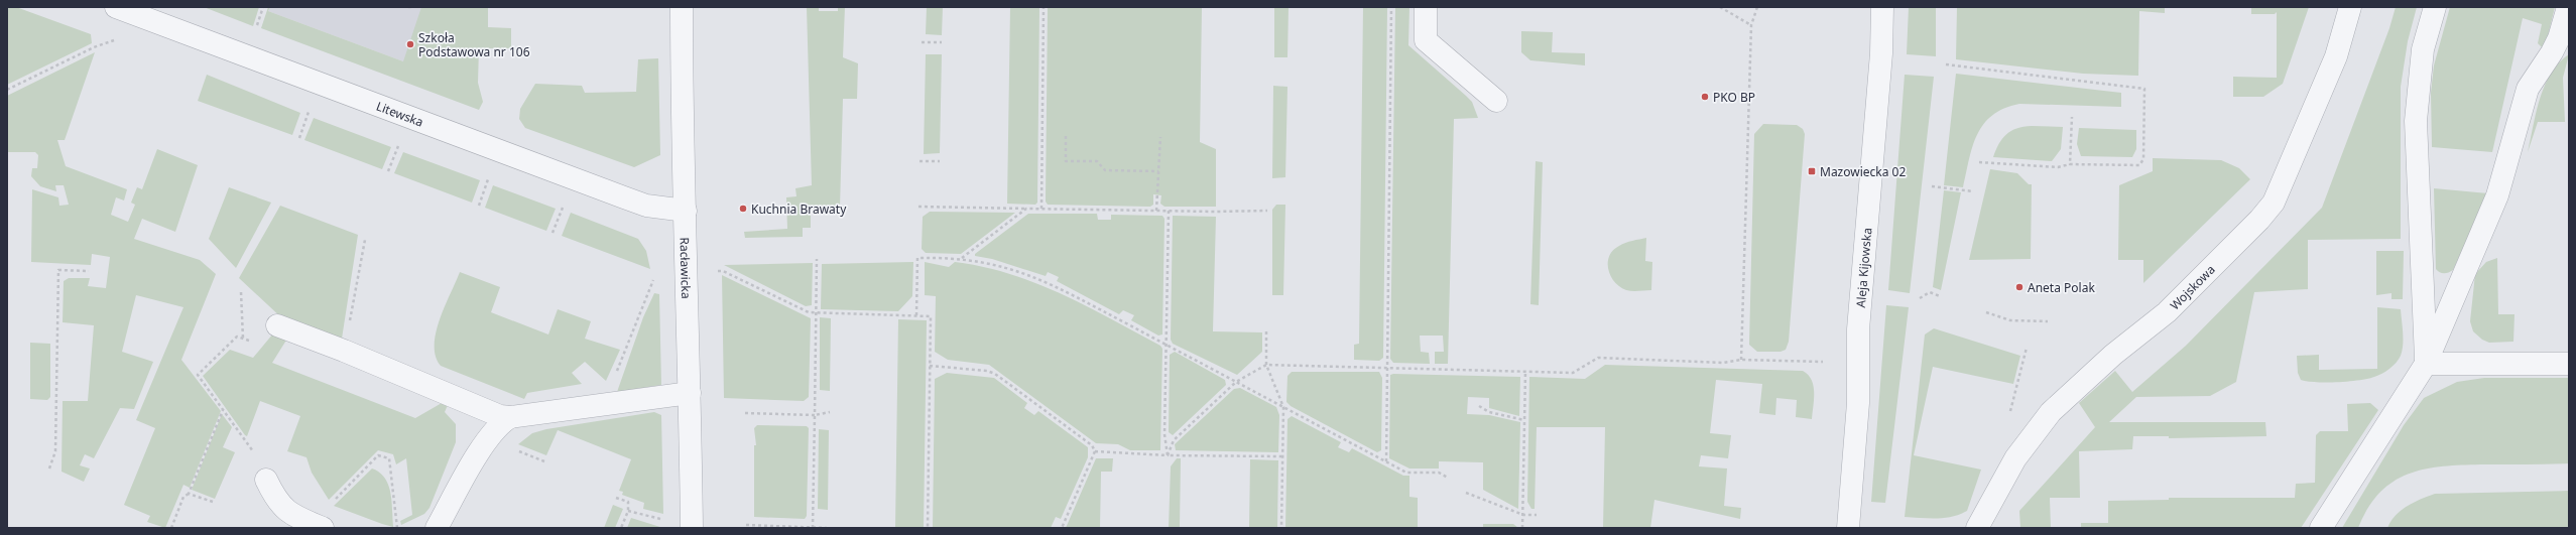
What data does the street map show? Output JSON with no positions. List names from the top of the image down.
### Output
{
  "streets": {
    "street": [
      "Litewska",
      "Racławicka",
      "Aleja Kijowska",
      "Wojskowa"
    ]
  },
  "crossings": [
    ["Litewska", "Racławicka"]
  ],
  "places": {
    "other": [
      "Szkoła Podstawowa nr 106",
      "PKO BP",
      "Kuchnia Brawaty",
      "Aneta Polak"
    ],
    "transit": ["Mazowiecka 02"]
  }
}
